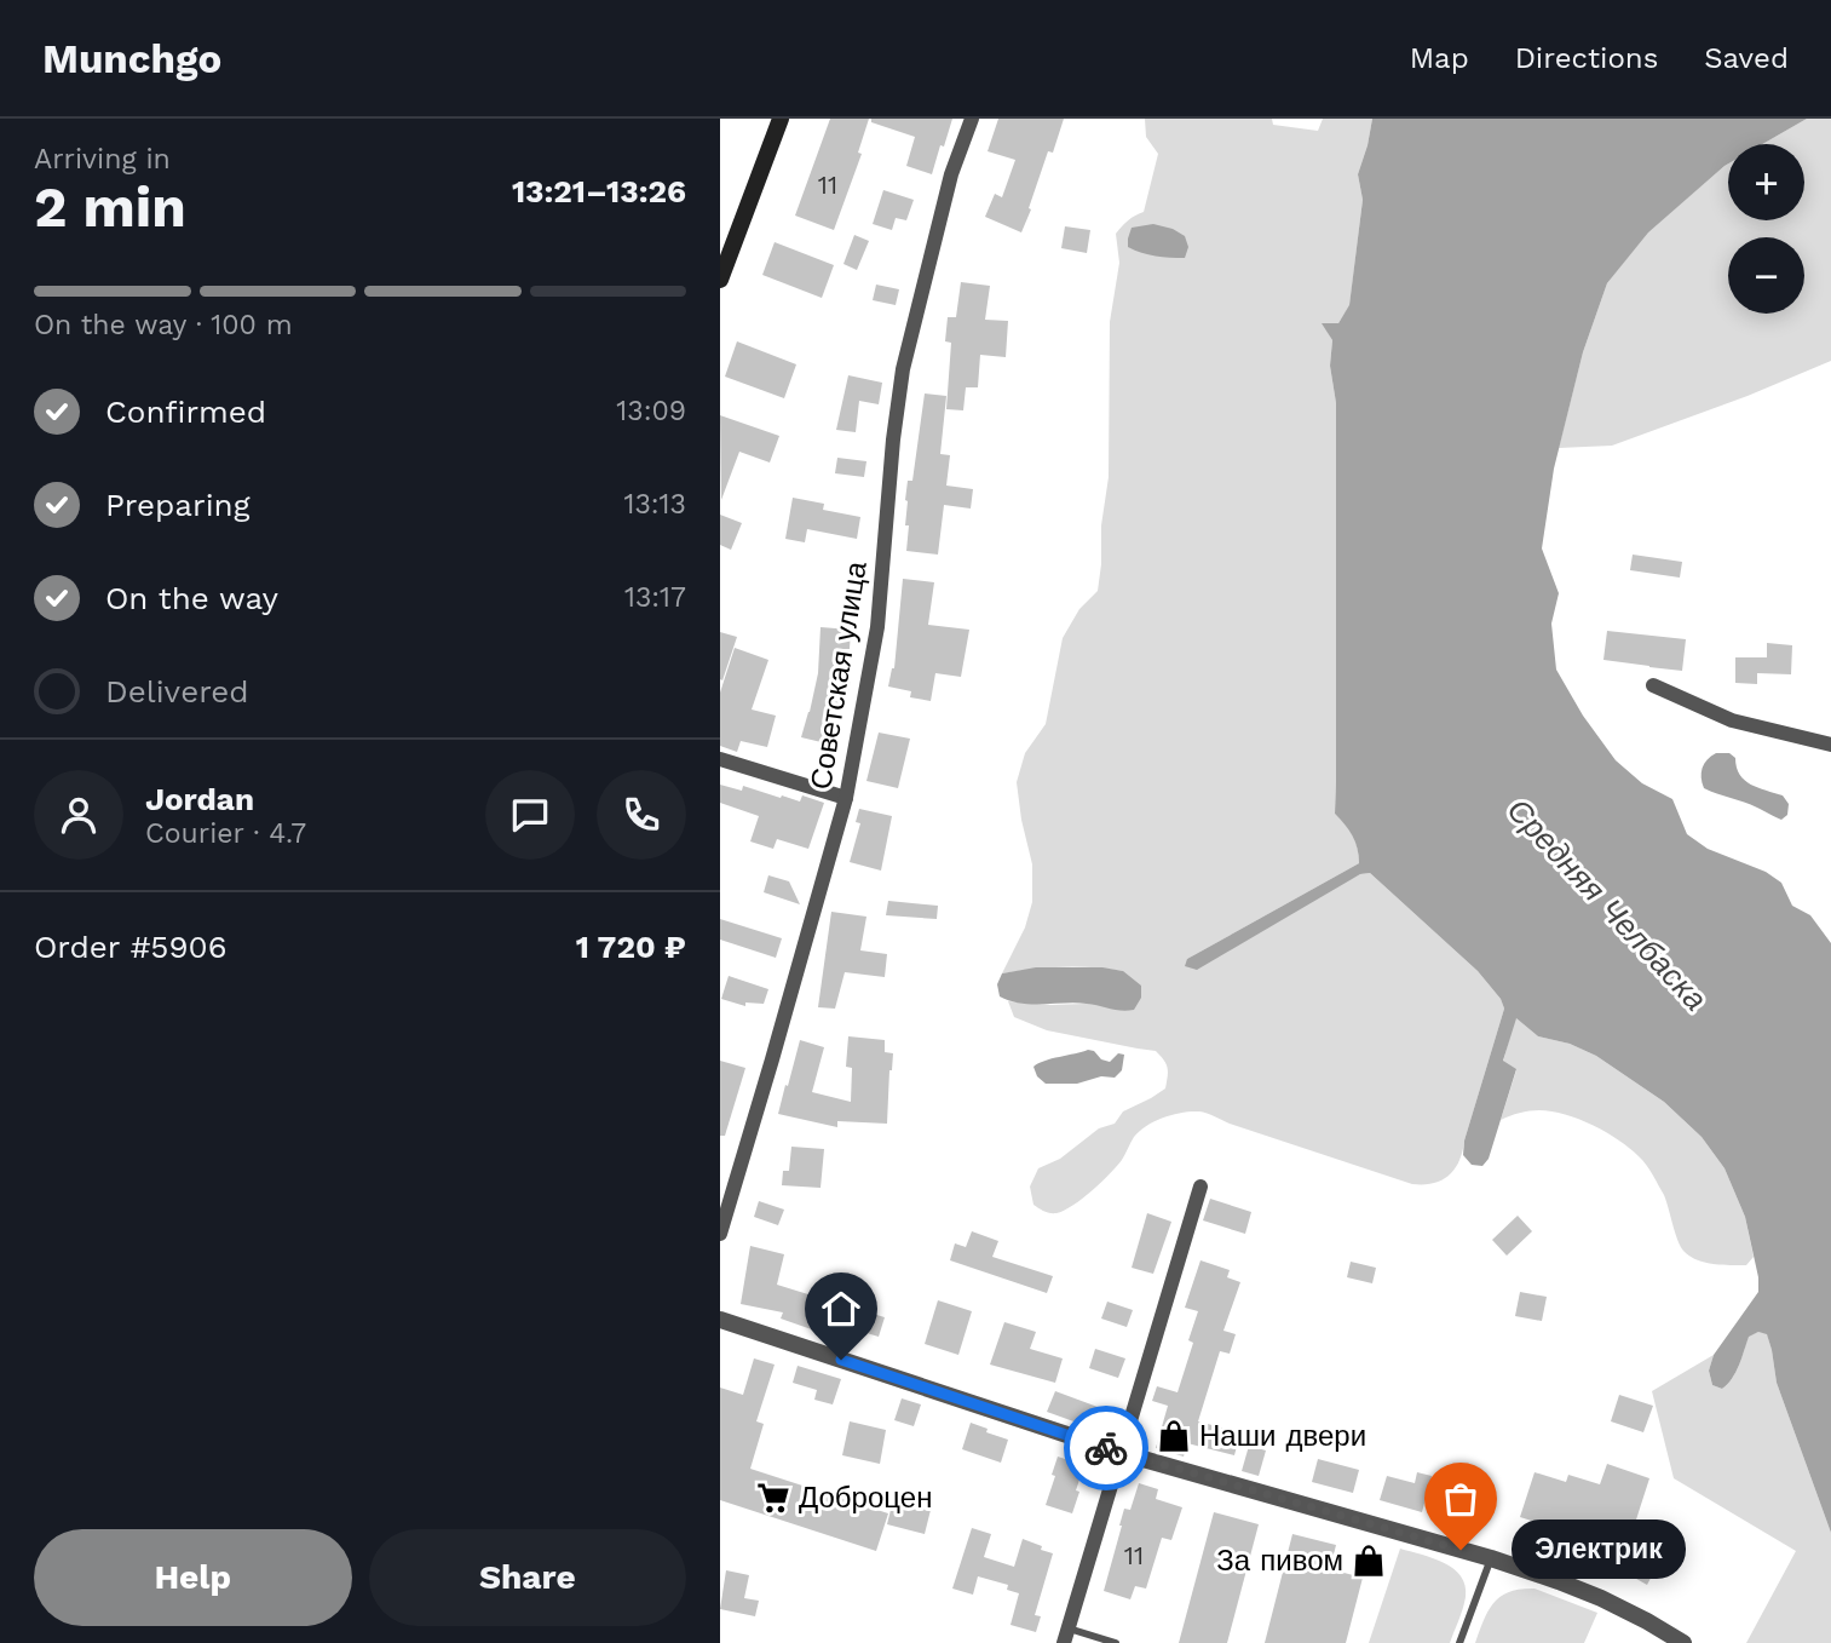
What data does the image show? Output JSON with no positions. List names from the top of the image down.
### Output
{
  "streets": {
    "street": ["Советская улица"]
  },
  "water": ["Средняя Челбаска"],
  "places": {
    "shop": ["Наши двери", "За пивом"],
    "supermarket": ["Доброцен"],
    "other": ["Электрик"]
  },
  "house_numbers": ["11", "11"],
  "page": {
    "header": "Munchgo",
    "nav": ["Map", "Directions", "Saved"],
    "heading": ["2 min", "Arriving in", "13:21–13:26"],
    "panel": [
      "Jordan",
      "Courier · 4.7",
      "Order #5906",
      "1 720 ₽"
    ],
    "map_buttons": ["+", "−"],
    "bar": "On the way · 100 m",
    "list": [
      ["Confirmed", "13:09"],
      ["Preparing", "13:13"],
      ["On the way", "13:17"],
      "Delivered"
    ],
    "buttons": ["Help", "Share"],
    "bubble": "Электрик"
  }
}
